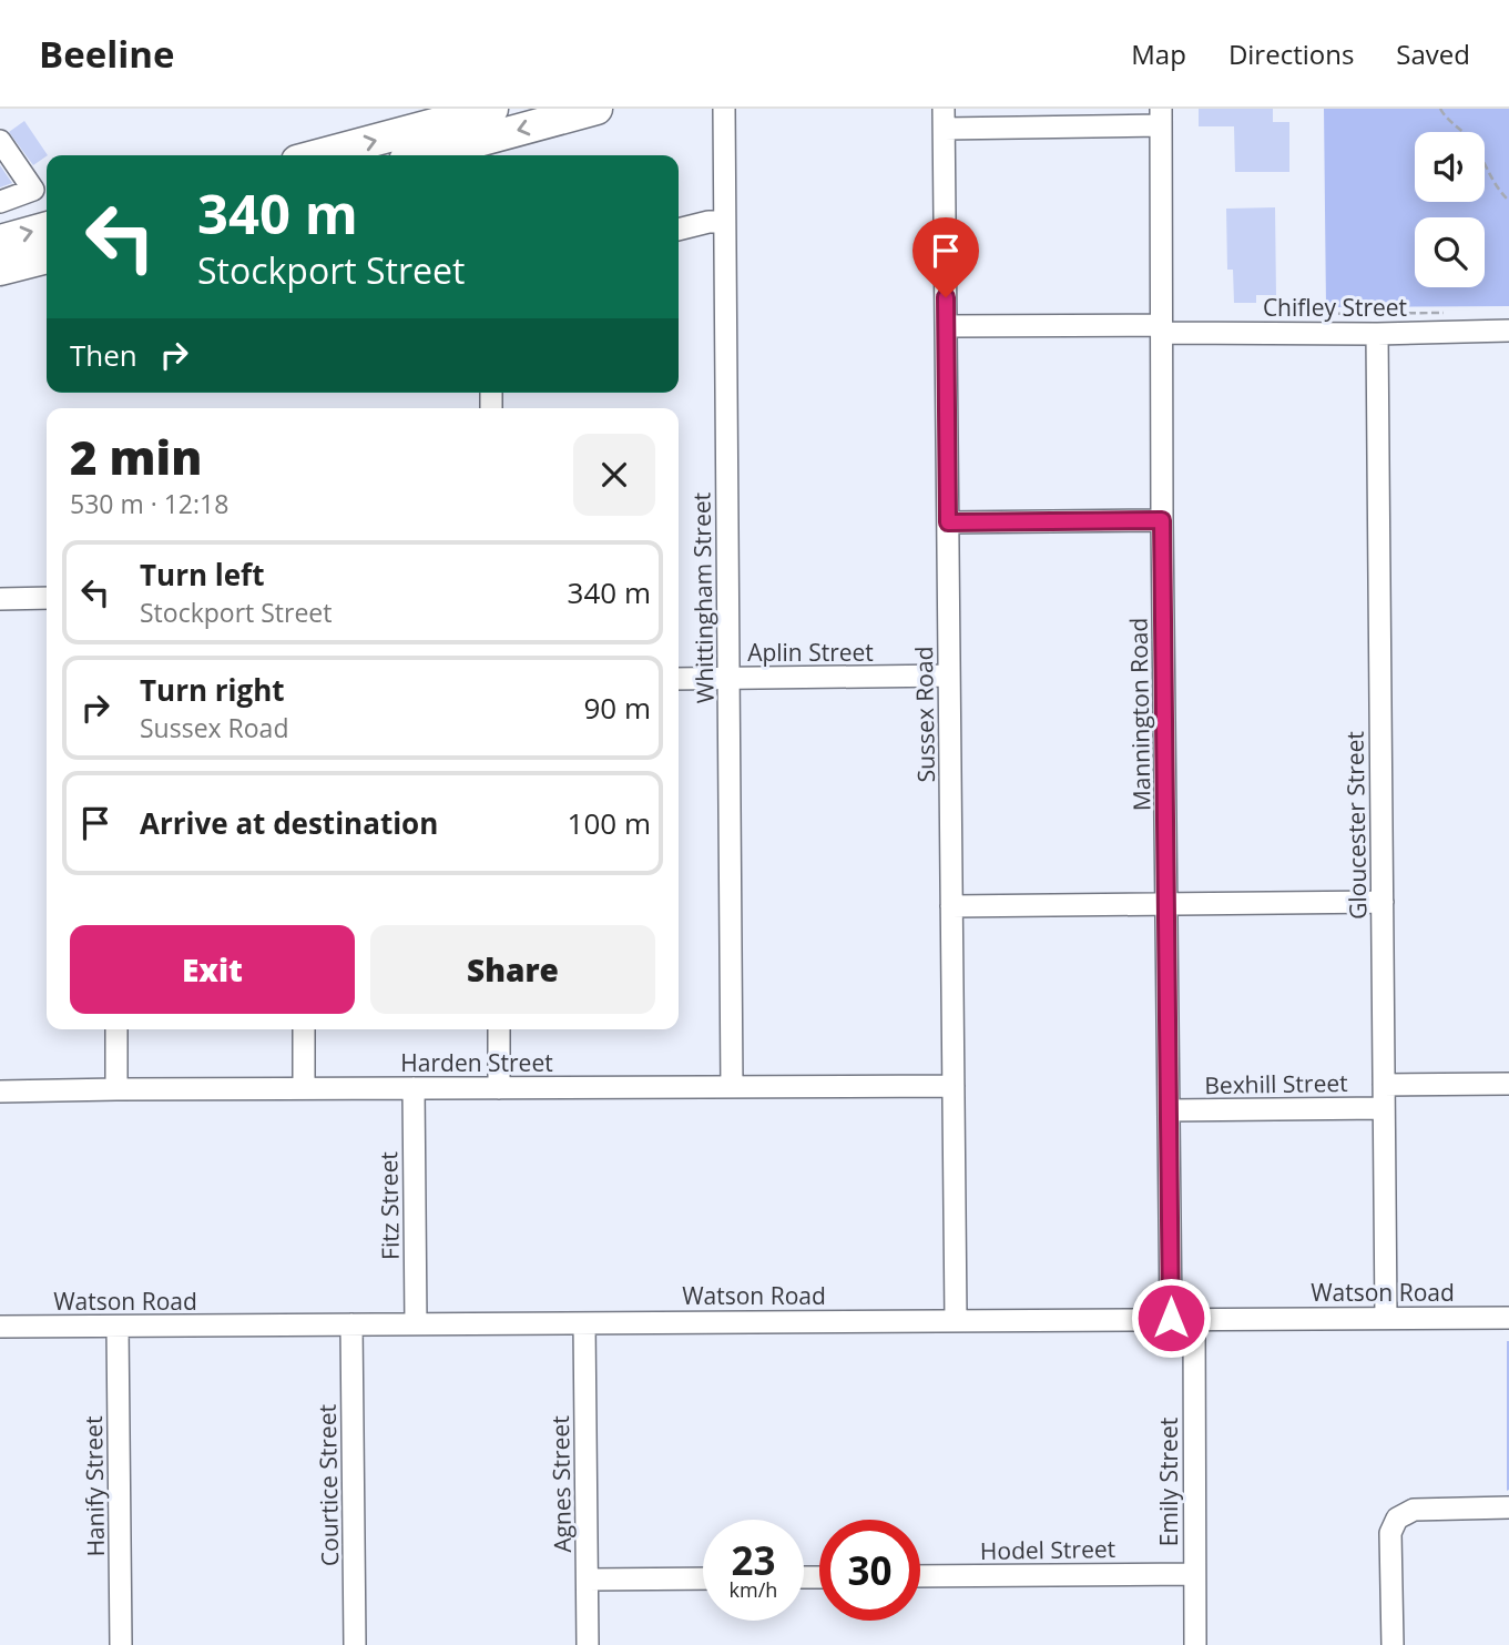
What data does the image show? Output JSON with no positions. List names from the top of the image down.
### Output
{
  "streets": {
    "street": [
      "Chifley Street",
      "Whittingham Street",
      "Aplin Street",
      "Sussex Road",
      "Mannington Road",
      "Gloucester Street",
      "Harden Street",
      "Bexhill Street",
      "Fitz Street",
      "Watson Road",
      "Emily Street",
      "Agnes Street",
      "Courtice Street",
      "Hanify Street",
      "Hodel Street"
    ]
  },
  "crossings": [
    ["Chifley Street", "Sussex Road"],
    ["Chifley Street", "Mannington Road"],
    ["Chifley Street", "Gloucester Street"],
    ["Whittingham Street", "Aplin Street"],
    ["Whittingham Street", "Harden Street"],
    ["Aplin Street", "Sussex Road"],
    ["Sussex Road", "Harden Street"],
    ["Sussex Road", "Watson Road"],
    ["Mannington Road", "Bexhill Street"],
    ["Mannington Road", "Watson Road"],
    ["Gloucester Street", "Bexhill Street"],
    ["Gloucester Street", "Watson Road"],
    ["Harden Street", "Fitz Street"],
    ["Fitz Street", "Watson Road"],
    ["Watson Road", "Emily Street"],
    ["Watson Road", "Agnes Street"],
    ["Watson Road", "Courtice Street"],
    ["Watson Road", "Hanify Street"],
    ["Emily Street", "Hodel Street"]
  ],
  "page": {
    "header": "Beeline",
    "nav": ["Map", "Directions", "Saved"],
    "turn": ["340 m", "Stockport Street"],
    "then": "Then",
    "heading": ["2 min", "530 m · 12:18"],
    "list": [
      {
        "name": "Turn left",
        "note": "Stockport Street",
        "value": "340 m"
      },
      {
        "name": "Turn right",
        "note": "Sussex Road",
        "value": "90 m"
      },
      {
        "name": "Arrive at destination",
        "value": "100 m"
      }
    ],
    "buttons": ["Exit", "Share"],
    "speed": "23 km/h",
    "limit": "30"
  }
}
